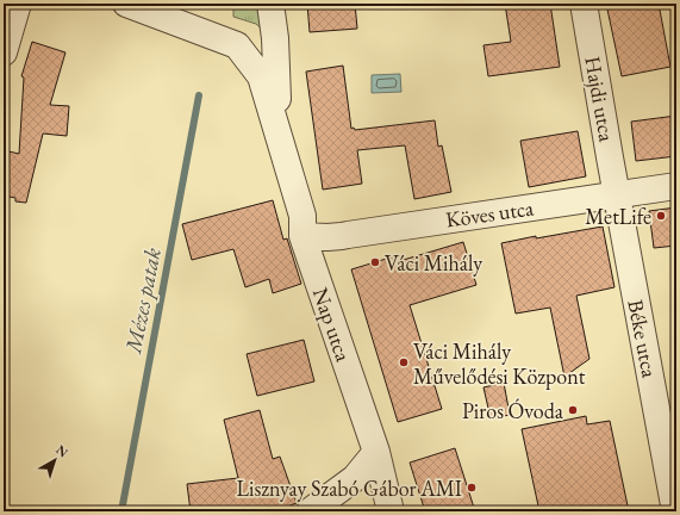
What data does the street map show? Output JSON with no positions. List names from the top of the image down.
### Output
{
  "streets": {
    "street": [
      "Hajdi utca",
      "Köves utca",
      "Nap utca",
      "Béke utca"
    ]
  },
  "crossings": [
    ["Hajdi utca", "Köves utca"],
    ["Hajdi utca", "Béke utca"],
    ["Köves utca", "Nap utca"],
    ["Köves utca", "Béke utca"]
  ],
  "water": ["Mézes patak"],
  "places": [
    "MetLife",
    "Váci Mihály",
    "Váci Mihály Művelődési Központ",
    "Piros Óvoda",
    "Lisznyay Szabó Gábor AMI"
  ],
  "north": "top right"
}
